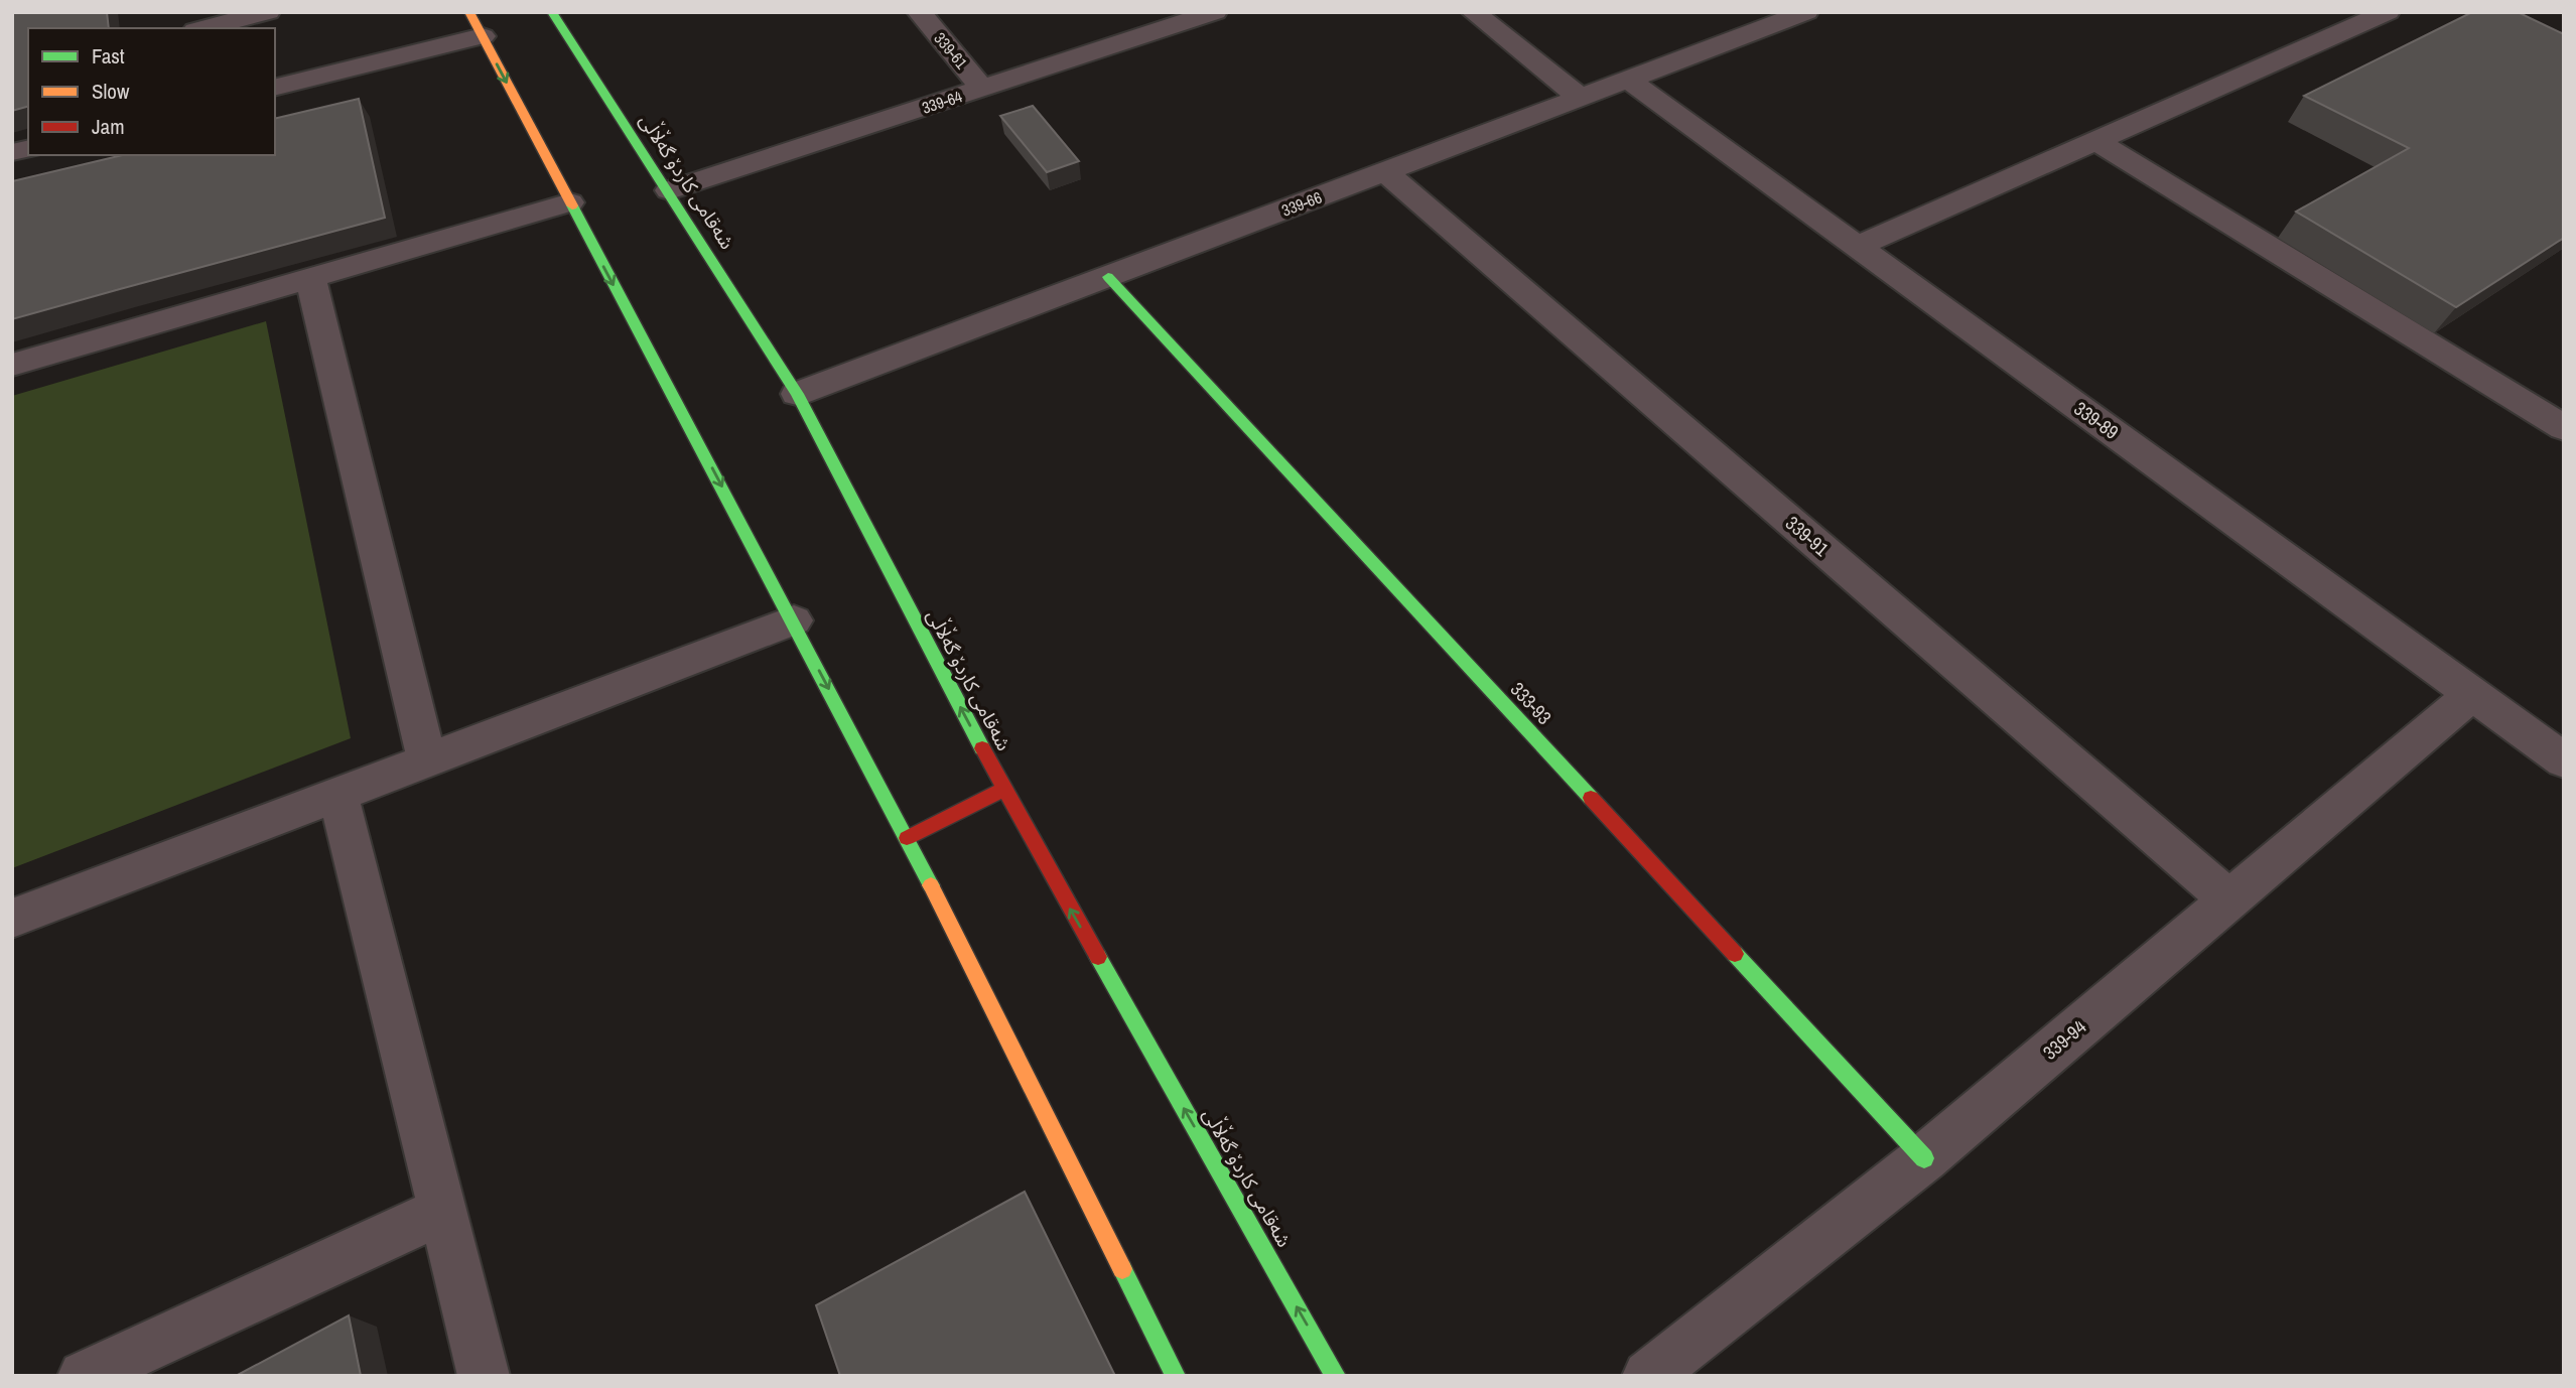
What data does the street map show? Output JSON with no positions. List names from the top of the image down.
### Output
{
  "streets": {
    "street": [
      "339-61",
      "339-64",
      "شەقامی کاردۆ گەڵاڵی",
      "339-66",
      "339-89",
      "339-91",
      "333-93",
      "339-94"
    ]
  },
  "crossings": [
    ["339-61", "339-64"],
    ["339-64", "شەقامی کاردۆ گەڵاڵی"],
    ["شەقامی کاردۆ گەڵاڵی", "339-66"],
    ["339-66", "339-89"],
    ["339-66", "339-91"],
    ["339-66", "333-93"],
    ["339-89", "339-94"],
    ["339-91", "339-94"],
    ["333-93", "339-94"]
  ],
  "legend": ["Fast", "Slow", "Jam"]
}
